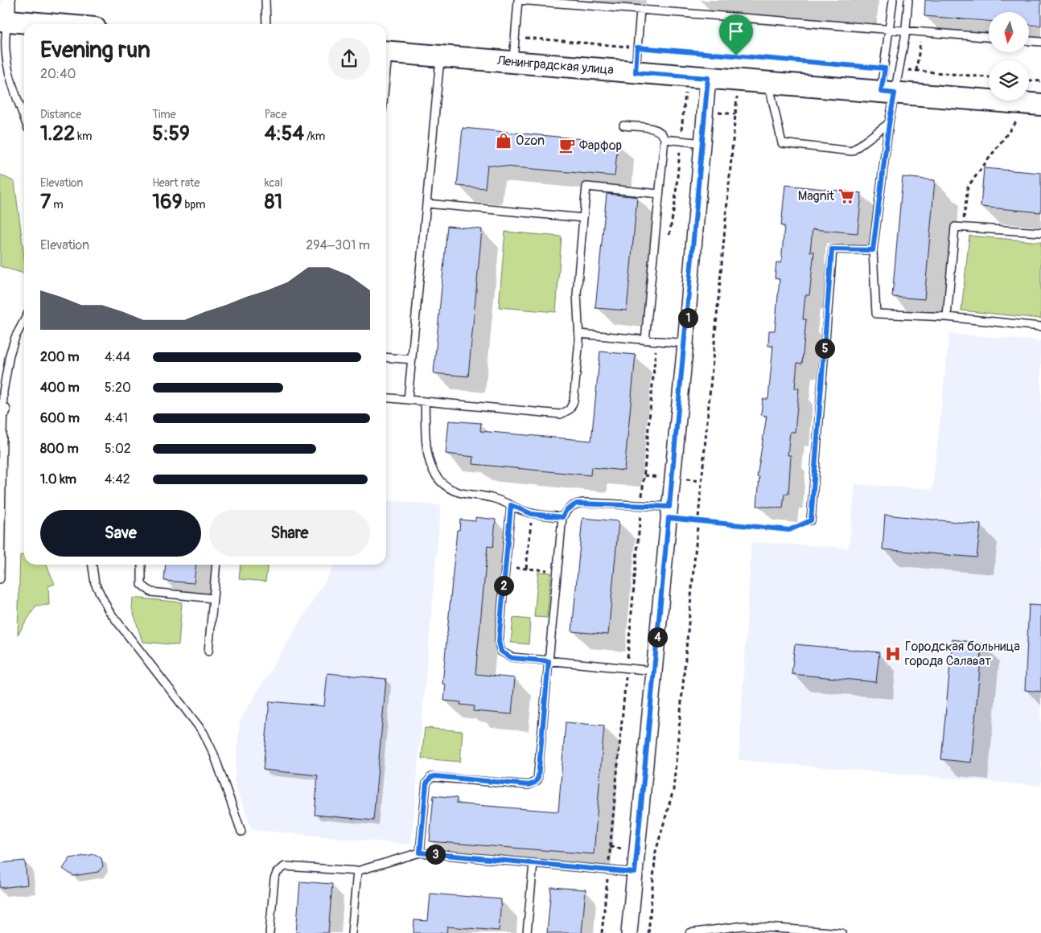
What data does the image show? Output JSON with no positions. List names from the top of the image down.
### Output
{
  "streets": {
    "street": ["Ленинградская улица"]
  },
  "places": {
    "shop": ["Ozon"],
    "cafe": ["Фарфор"],
    "supermarket": ["Magnit"],
    "hospital": ["Городская больница города Салават"]
  },
  "north": "bottom",
  "page": {
    "heading": ["Evening run", "20:40"],
    "stats": [
      ["Distance", "1.22 km"],
      ["Time", "5:59"],
      ["Pace", "4:54 /km"],
      ["Elevation", "7 m"],
      ["Heart rate", "169 bpm"],
      ["kcal", "81"]
    ],
    "chart": ["Elevation", "294–301 m"],
    "pins": [
      "1",
      "5",
      "2",
      "4",
      "3"
    ],
    "list": [
      {
        "name": "200 m",
        "note": "4:44"
      },
      {
        "name": "400 m",
        "note": "5:20"
      },
      {
        "name": "600 m",
        "note": "4:41"
      },
      {
        "name": "800 m",
        "note": "5:02"
      },
      {
        "name": "1.0 km",
        "note": "4:42"
      }
    ],
    "buttons": ["Save", "Share"]
  }
}
